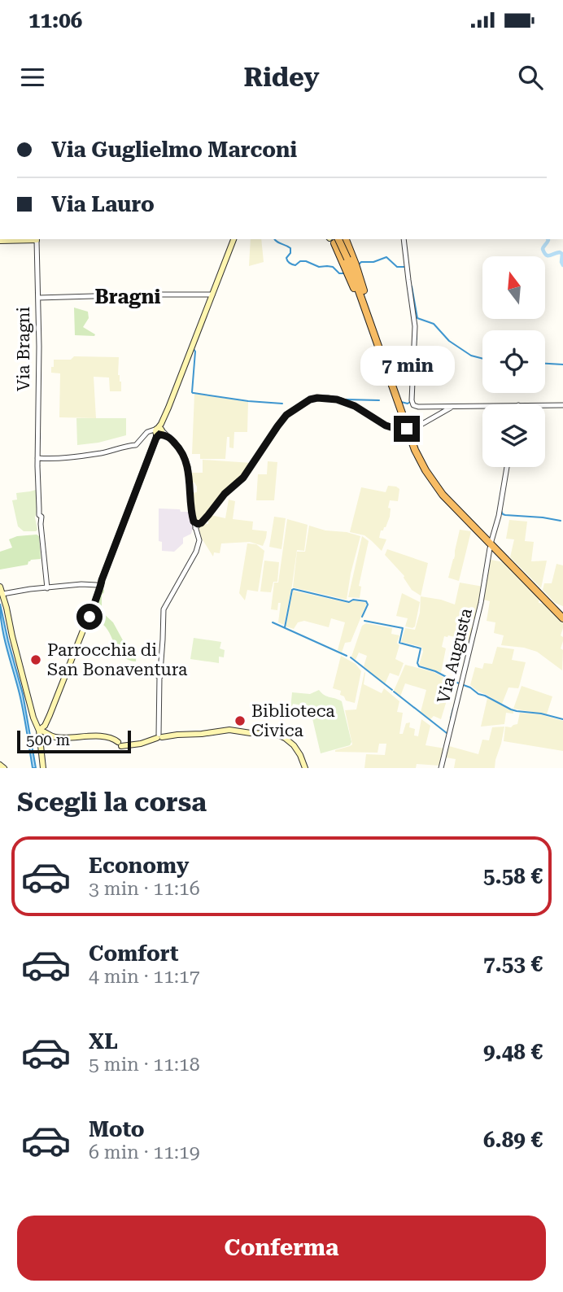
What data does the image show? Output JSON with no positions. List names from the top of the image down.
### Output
{
  "streets": {
    "street": ["Via Bragni", "Via Augusta"]
  },
  "districts": ["Bragni"],
  "places": ["Parrocchia di San Bonaventura", "Biblioteca Civica"],
  "scale_bar": "500 m",
  "north": "top",
  "page": {
    "status": "11:06",
    "header": "Ridey",
    "banner": ["Via Guglielmo Marconi", "Via Lauro"],
    "bubble": "7 min",
    "scale": "500 m",
    "heading": "Scegli la corsa",
    "list": [
      {
        "name": "Economy",
        "note": "3 min · 11:16",
        "value": "5.58 €"
      },
      {
        "name": "Comfort",
        "note": "4 min · 11:17",
        "value": "7.53 €"
      },
      {
        "name": "XL",
        "note": "5 min · 11:18",
        "value": "9.48 €"
      },
      {
        "name": "Moto",
        "note": "6 min · 11:19",
        "value": "6.89 €"
      }
    ],
    "buttons": "Conferma"
  }
}
